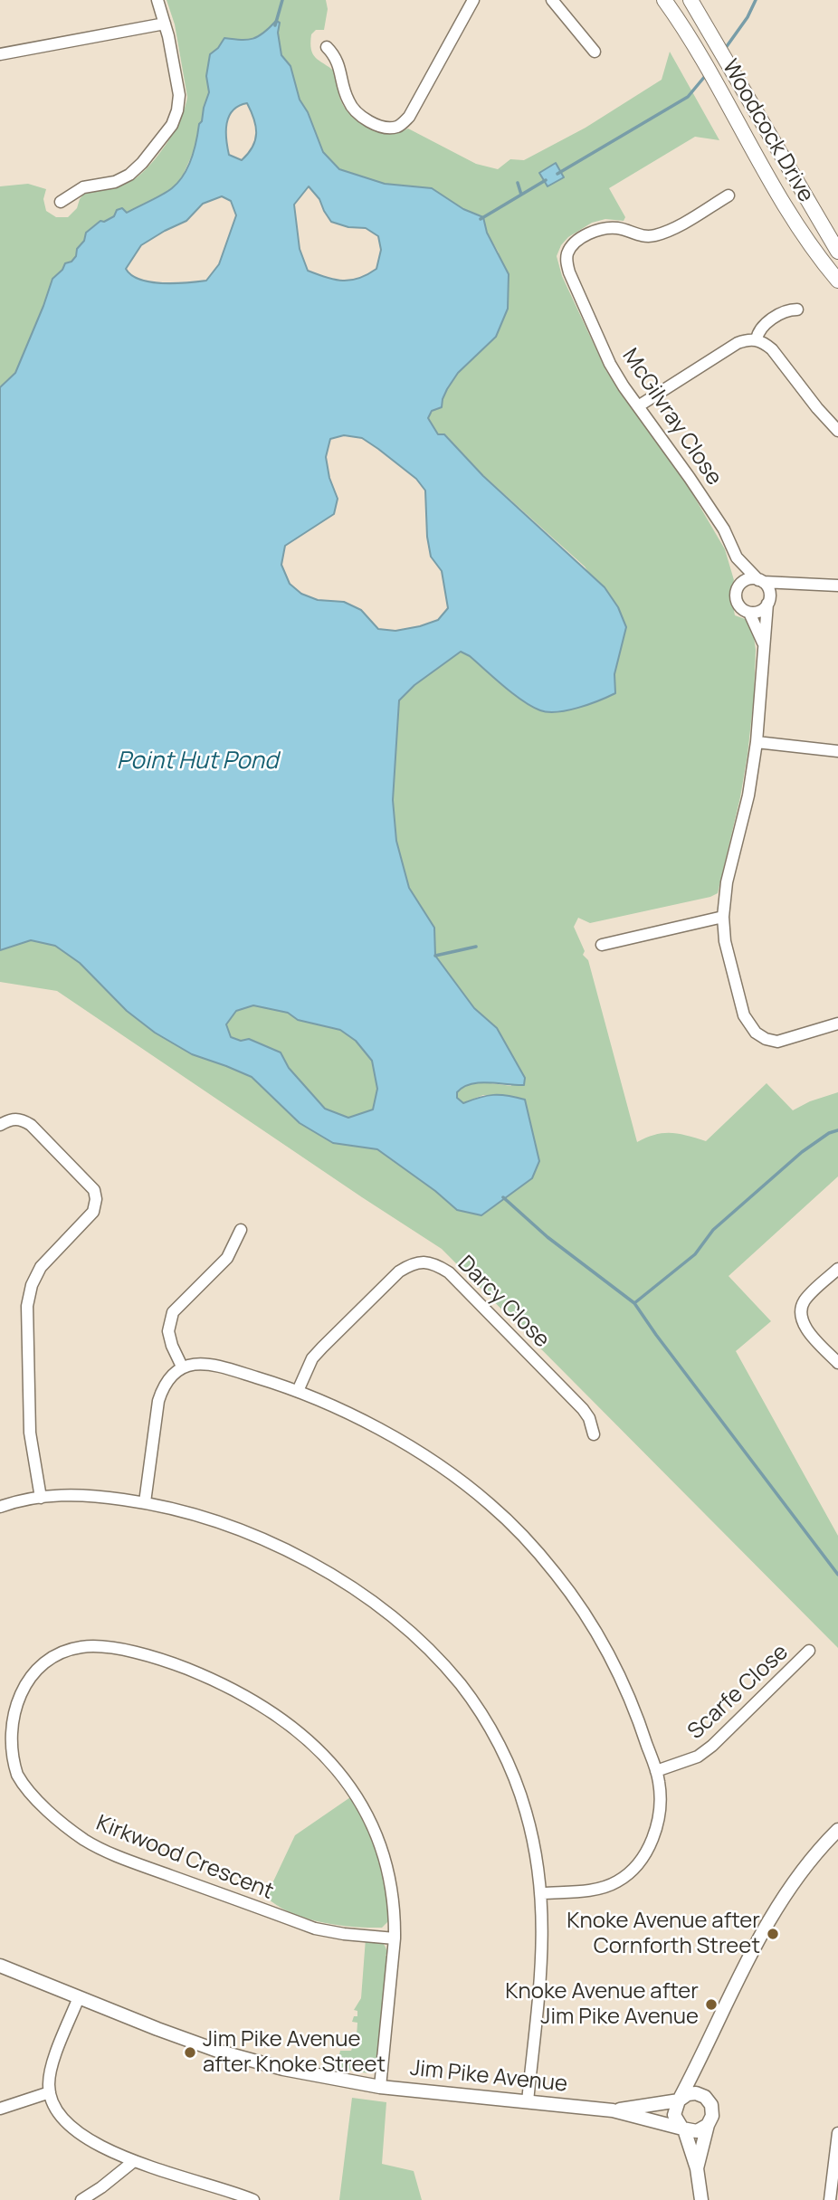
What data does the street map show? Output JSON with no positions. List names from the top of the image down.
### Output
{
  "streets": {
    "main road": ["Woodcock Drive"],
    "street": [
      "McGilvray Close",
      "Darcy Close",
      "Scarfe Close",
      "Kirkwood Crescent",
      "Jim Pike Avenue"
    ]
  },
  "crossings": [
    ["Kirkwood Crescent", "Jim Pike Avenue"]
  ],
  "water": ["Point Hut Pond"],
  "places": ["Knoke Avenue after Cornforth Street", "Knoke Avenue after Jim Pike Avenue", "Jim Pike Avenue after Knoke Street"]
}
